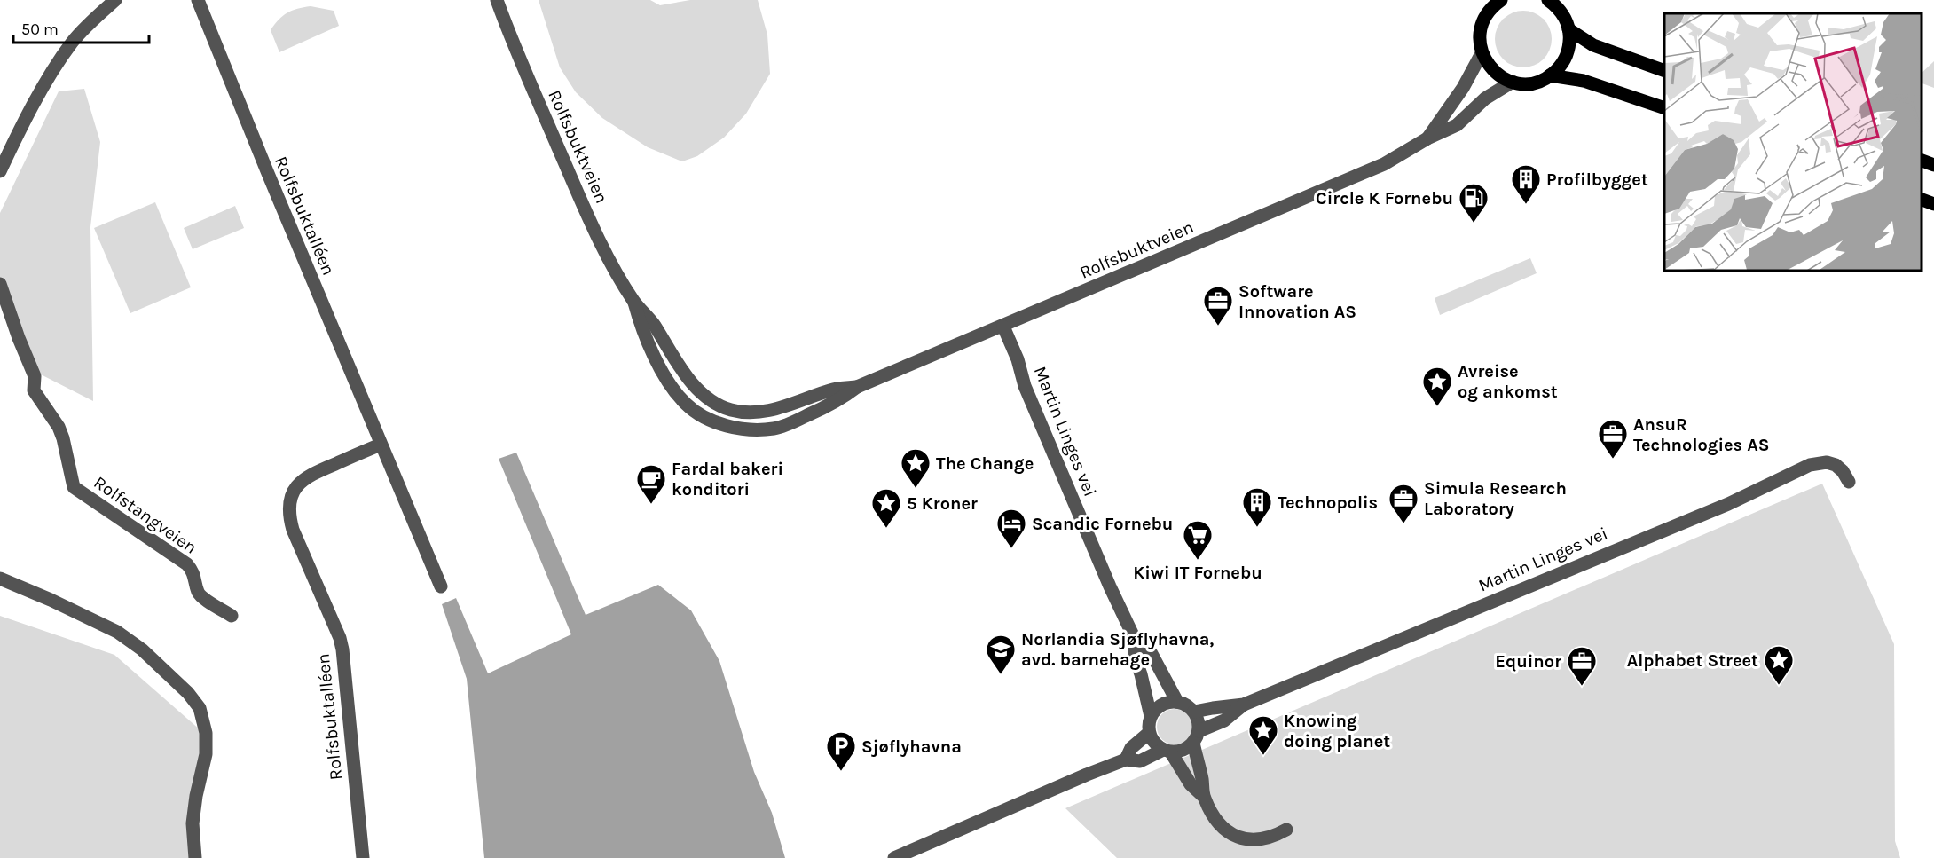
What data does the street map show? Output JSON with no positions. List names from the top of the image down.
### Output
{
  "streets": {
    "street": [
      "Rolfsbuktveien",
      "Rolfsbuktalléen",
      "Martin Linges vei",
      "Rolfstangveien"
    ]
  },
  "crossings": [
    ["Rolfsbuktveien", "Martin Linges vei"]
  ],
  "places": {
    "building": ["Profilbygget", "Technopolis"],
    "fuel station": ["Circle K Fornebu"],
    "office": [
      "Software Innovation AS",
      "AnsuR Technologies AS",
      "Simula Research Laboratory",
      "Equinor"
    ],
    "place": [
      "Avreise og ankomst",
      "The Change",
      "5 Kroner",
      "Alphabet Street",
      "Knowing doing planet"
    ],
    "cafe": ["Fardal bakeri konditori"],
    "hotel": ["Scandic Fornebu"],
    "supermarket": ["Kiwi IT Fornebu"],
    "school or university": ["Norlandia Sjøflyhavna, avd. barnehage"],
    "parking": ["Sjøflyhavna"]
  },
  "scale_bar": "50 m"
}
